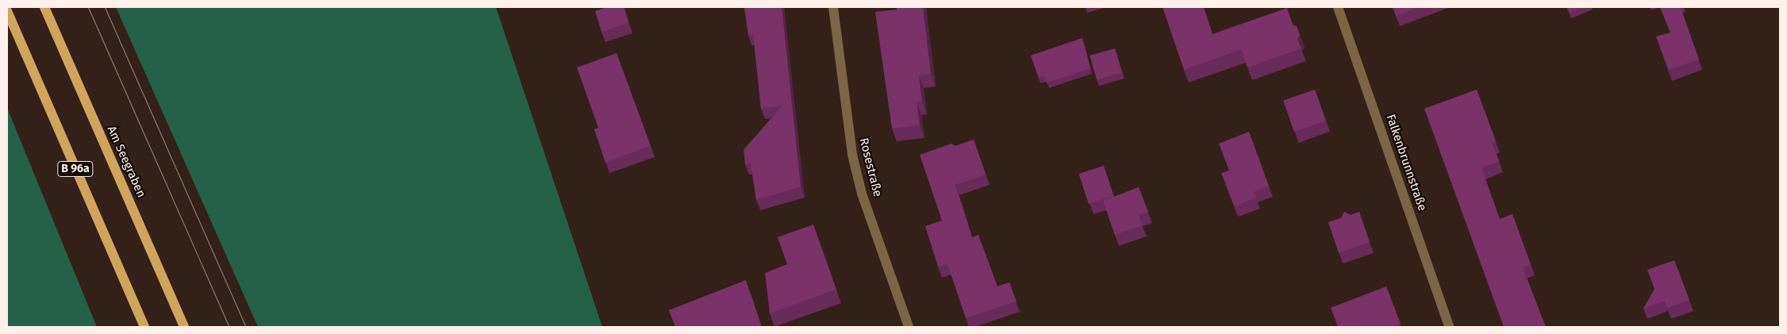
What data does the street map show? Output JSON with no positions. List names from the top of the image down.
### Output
{
  "streets": {
    "main road": ["Am Seegraben", "B 96a"],
    "street": ["Falkenbrunnstraße", "Rosestraße"]
  }
}
